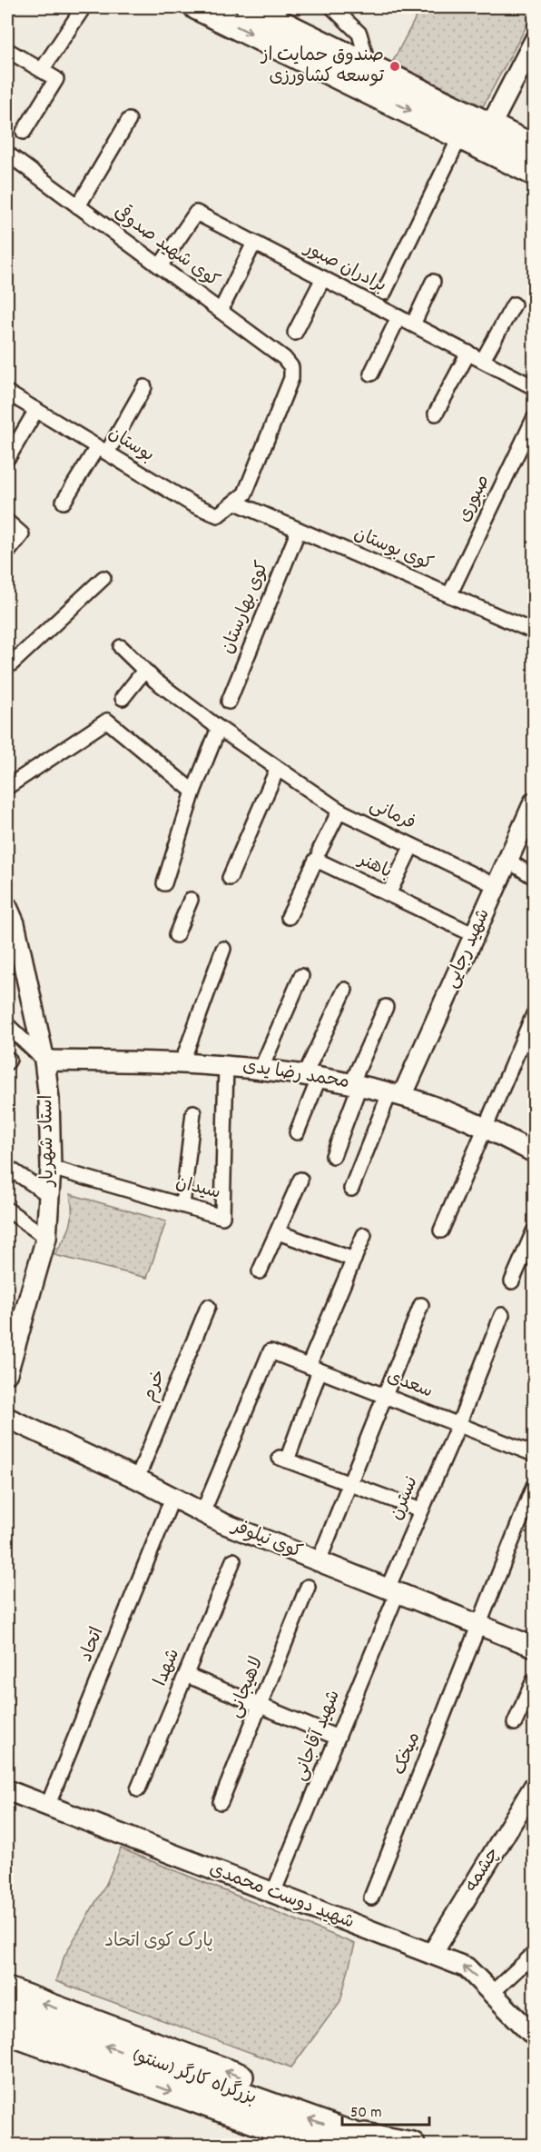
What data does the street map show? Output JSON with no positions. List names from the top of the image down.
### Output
{
  "streets": {
    "highway": ["بزرگراه کارگر (سنتو)"],
    "main road": [
      "شهید رجایی",
      "محمد رضا یدی",
      "استاد شهریار",
      "کوی نیلوفر",
      "چشمه",
      "شهید دوست محمدی"
    ],
    "street": [
      "کوی شهید صدوقی",
      "برادران صبور",
      "بوستان",
      "صبوری",
      "کوی بوستان",
      "کوی بهارستان",
      "فرمانی",
      "باهنر",
      "سیدان",
      "سعدی",
      "خرم",
      "نسترن",
      "اتحاد",
      "شهدا",
      "لاهیجانی",
      "شهید آقاجانی",
      "میخک"
    ]
  },
  "crossings": [
    ["کوی شهید صدوقی", "برادران صبور"],
    ["کوی شهید صدوقی", "بوستان"],
    ["کوی شهید صدوقی", "کوی بوستان"],
    ["بوستان", "کوی بوستان"],
    ["صبوری", "کوی بوستان"],
    ["کوی بوستان", "کوی بهارستان"],
    ["فرمانی", "شهید رجایی"],
    ["باهنر", "شهید رجایی"],
    ["شهید رجایی", "محمد رضا یدی"],
    ["محمد رضا یدی", "استاد شهریار"],
    ["محمد رضا یدی", "سیدان"],
    ["استاد شهریار", "سیدان"],
    ["سعدی", "نسترن"],
    ["سعدی", "کوی نیلوفر"],
    ["خرم", "کوی نیلوفر"],
    ["نسترن", "کوی نیلوفر"],
    ["نسترن", "شهید آقاجانی"],
    ["کوی نیلوفر", "اتحاد"],
    ["کوی نیلوفر", "شهید آقاجانی"],
    ["کوی نیلوفر", "میخک"],
    ["اتحاد", "شهید دوست محمدی"],
    ["شهید آقاجانی", "شهید دوست محمدی"],
    ["چشمه", "شهید دوست محمدی"]
  ],
  "parks": ["پارک کوی اتحاد"],
  "places": ["صندوق حمایت از توسعه کشاورزی"],
  "scale_bar": "50 m"
}
